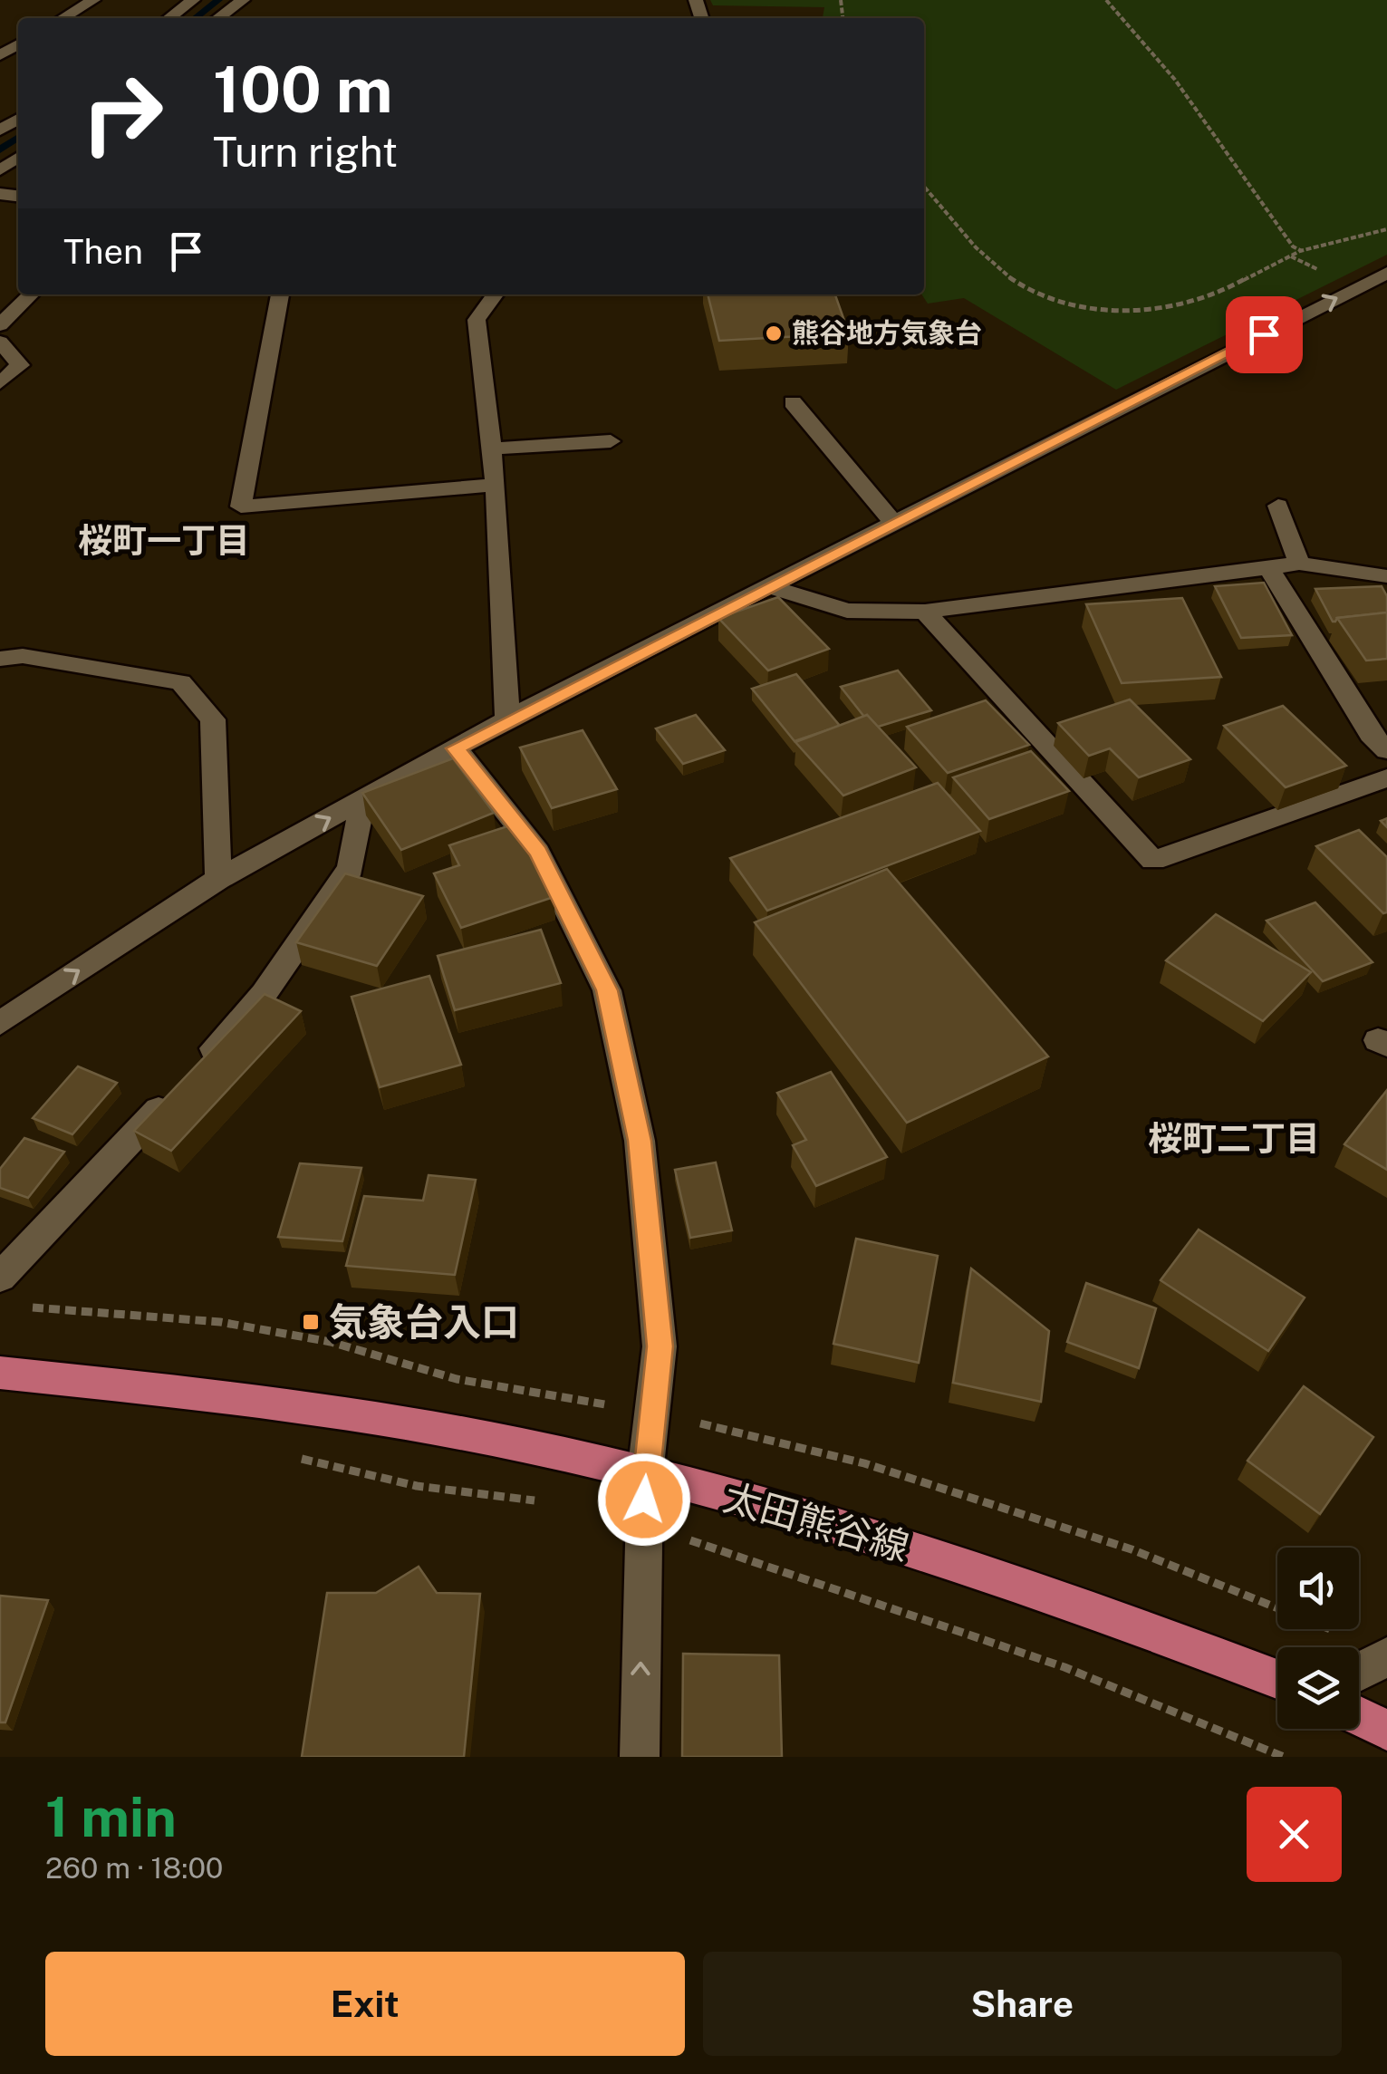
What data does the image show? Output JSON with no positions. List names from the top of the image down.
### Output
{
  "streets": {
    "main road": ["太田熊谷線"]
  },
  "districts": ["桜町一丁目", "桜町二丁目"],
  "places": {
    "other": ["熊谷地方気象台"],
    "transit": ["気象台入口"]
  },
  "page": {
    "turn": ["100 m", "Turn right"],
    "then": "Then",
    "heading": ["1 min", "260 m · 18:00"],
    "buttons": ["Exit", "Share"]
  }
}
